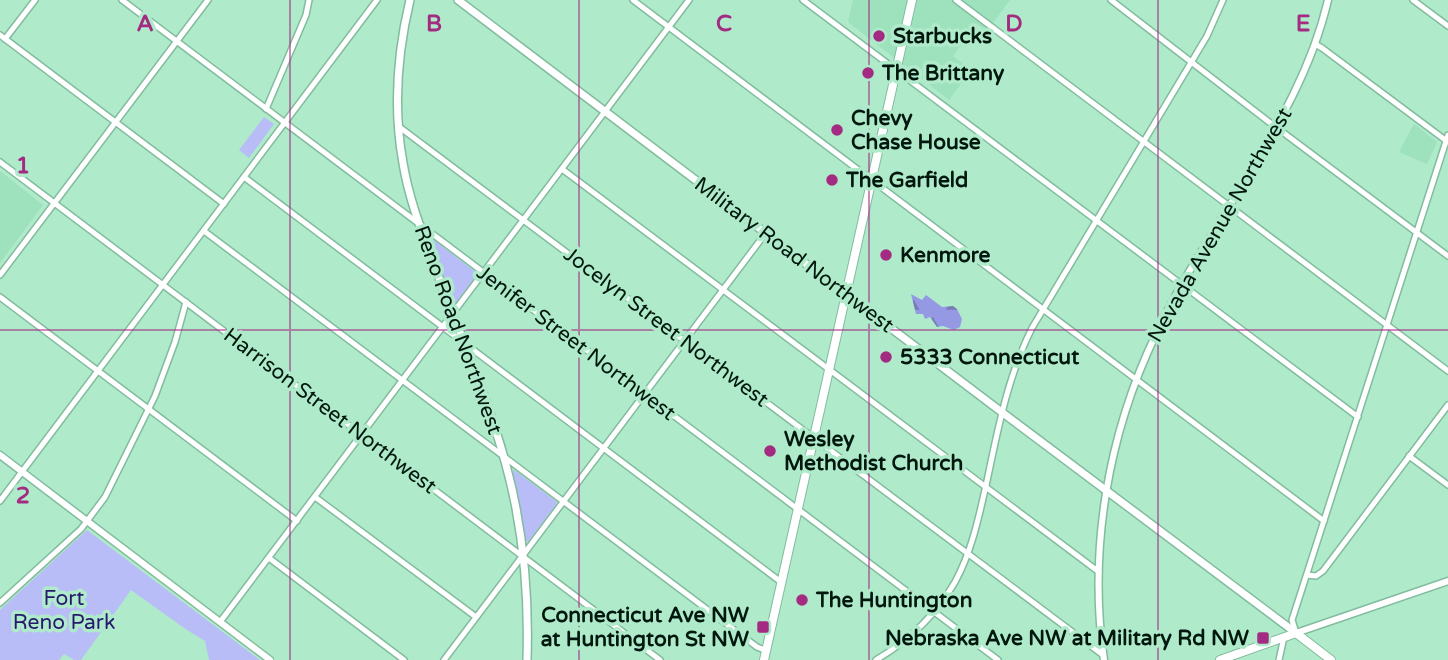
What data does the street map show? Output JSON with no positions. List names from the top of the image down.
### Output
{
  "streets": {
    "main road": ["Military Road Northwest", "Reno Road Northwest"],
    "street": [
      "Nevada Avenue Northwest",
      "Jocelyn Street Northwest",
      "Jenifer Street Northwest",
      "Harrison Street Northwest"
    ]
  },
  "crossings": [
    ["Nevada Avenue Northwest", "Military Road Northwest"],
    ["Nevada Avenue Northwest", "Jocelyn Street Northwest"],
    ["Jocelyn Street Northwest", "Reno Road Northwest"],
    ["Reno Road Northwest", "Jenifer Street Northwest"],
    ["Reno Road Northwest", "Harrison Street Northwest"]
  ],
  "parks": ["Fort Reno Park"],
  "places": {
    "other": [
      "Starbucks",
      "The Brittany",
      "Chevy Chase House",
      "The Garfield",
      "Kenmore",
      "5333 Connecticut",
      "Wesley Methodist Church",
      "The Huntington"
    ],
    "transit": ["Connecticut Ave NW at Huntington St NW", "Nebraska Ave NW at Military Rd NW"]
  },
  "grid": {
    "columns": [
      "A",
      "B",
      "C",
      "D",
      "E"
    ],
    "rows": ["1", "2"]
  }
}
